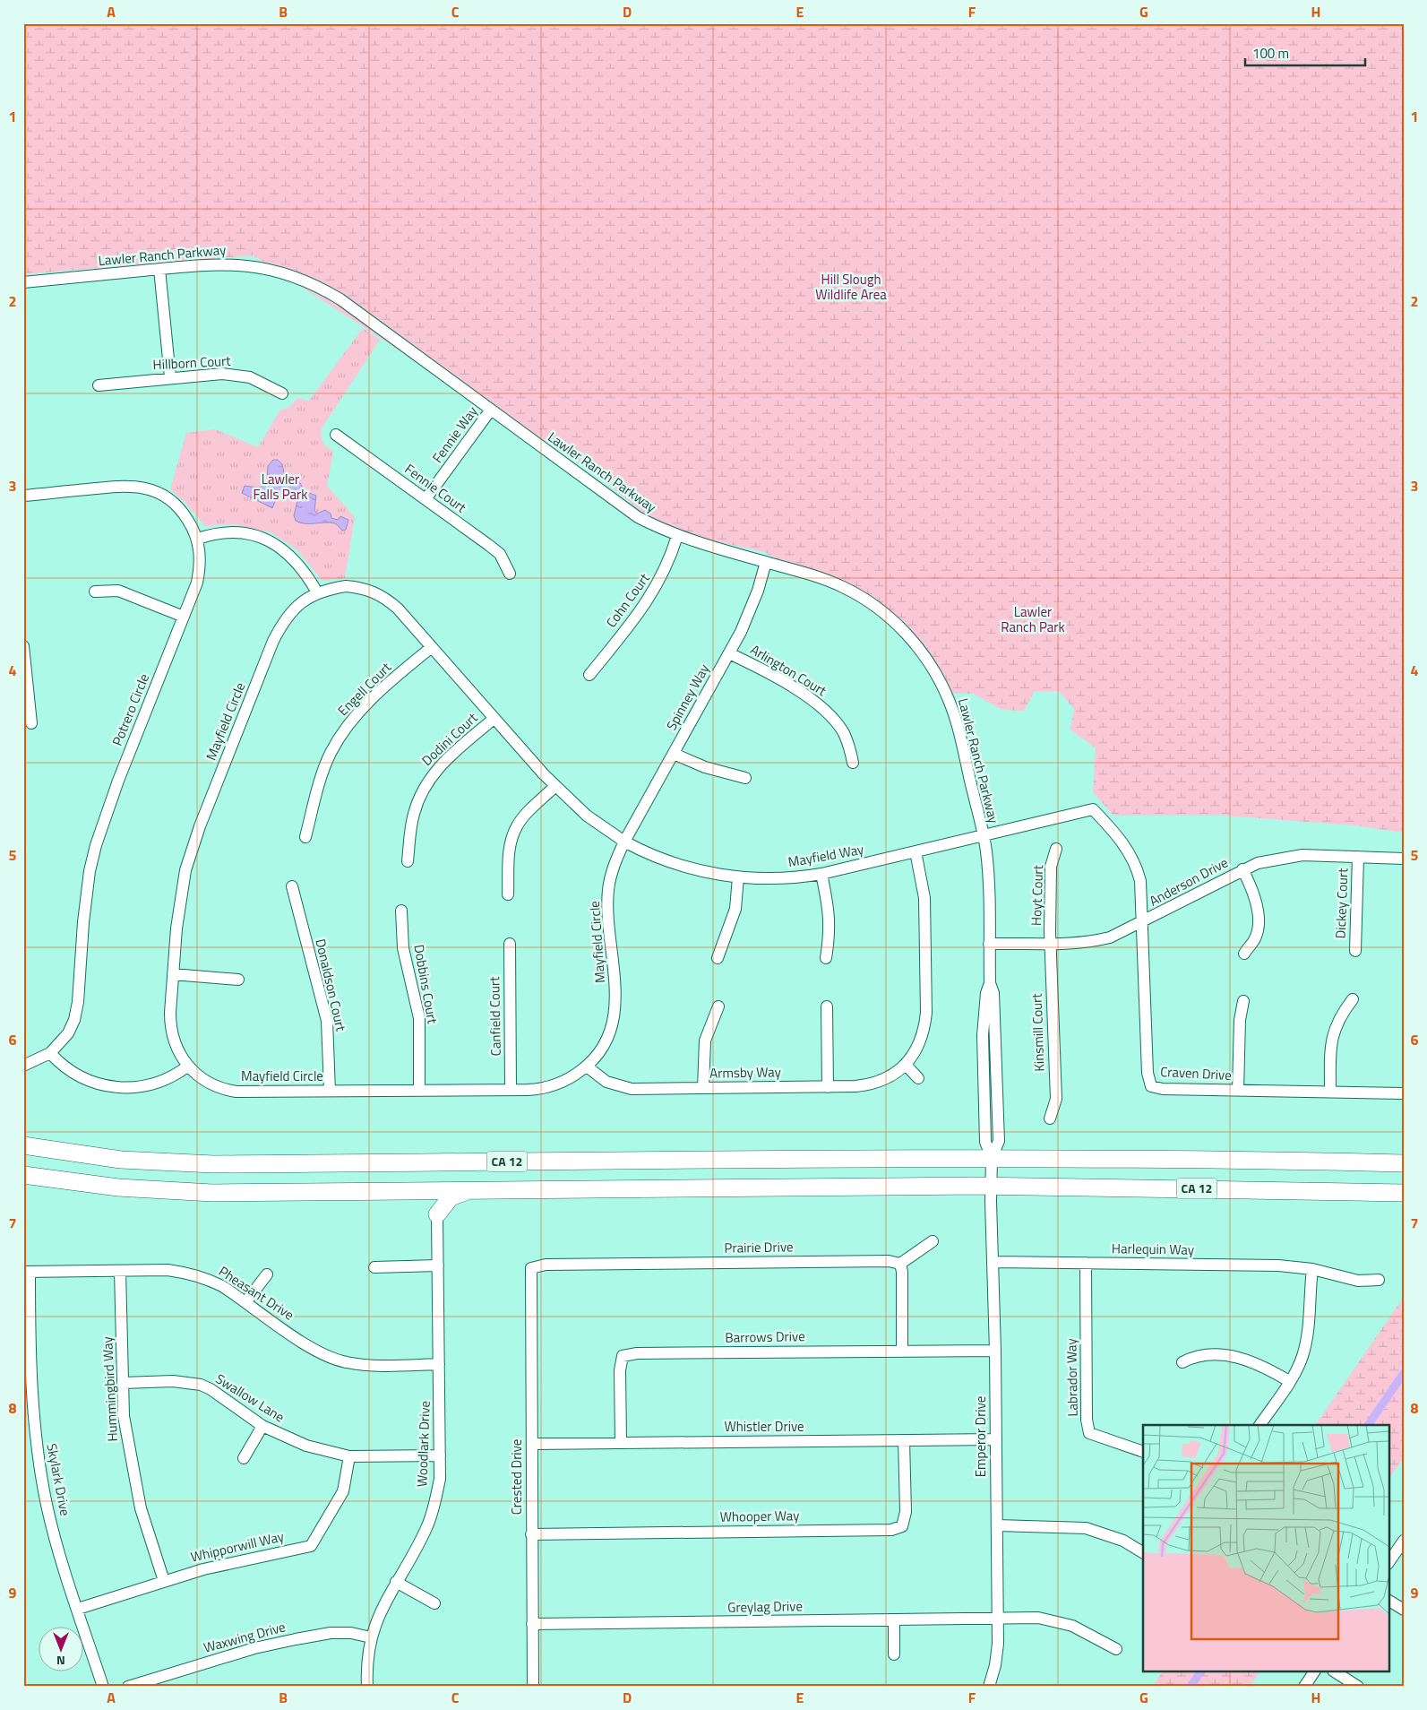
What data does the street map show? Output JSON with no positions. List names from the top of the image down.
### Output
{
  "streets": {
    "highway": ["CA 12"],
    "street": [
      "Lawler Ranch Parkway",
      "Hillborn Court",
      "Fennie Way",
      "Fennie Court",
      "Cohn Court",
      "Arlington Court",
      "Engell Court",
      "Spinney Way",
      "Potrero Circle",
      "Mayfield Circle",
      "Dodini Court",
      "Mayfield Way",
      "Anderson Drive",
      "Hoyt Court",
      "Dickey Court",
      "Dobbins Court",
      "Donaldson Court",
      "Canfield Court",
      "Kinsmill Court",
      "Armsby Way",
      "Craven Drive",
      "Prairie Drive",
      "Harlequin Way",
      "Pheasant Drive",
      "Barrows Drive",
      "Labrador Way",
      "Hummingbird Way",
      "Swallow Lane",
      "Whistler Drive",
      "Emperor Drive",
      "Woodlark Drive",
      "Crested Drive",
      "Skylark Drive",
      "Whooper Way",
      "Whipporwill Way",
      "Greylag Drive",
      "Waxwing Drive"
    ]
  },
  "crossings": [
    ["Lawler Ranch Parkway", "Fennie Way"],
    ["Lawler Ranch Parkway", "Cohn Court"],
    ["Lawler Ranch Parkway", "Spinney Way"],
    ["Lawler Ranch Parkway", "Mayfield Way"],
    ["Lawler Ranch Parkway", "Anderson Drive"],
    ["Lawler Ranch Parkway", "CA 12"],
    ["Lawler Ranch Parkway", "Emperor Drive"],
    ["Fennie Way", "Fennie Court"],
    ["Arlington Court", "Spinney Way"],
    ["Engell Court", "Mayfield Circle"],
    ["Spinney Way", "Mayfield Circle"],
    ["Spinney Way", "Mayfield Way"],
    ["Mayfield Circle", "Dodini Court"],
    ["Mayfield Circle", "Mayfield Way"],
    ["Mayfield Circle", "Dobbins Court"],
    ["Mayfield Circle", "Donaldson Court"],
    ["Mayfield Circle", "Canfield Court"],
    ["Mayfield Circle", "Armsby Way"],
    ["Mayfield Way", "Anderson Drive"],
    ["Mayfield Way", "Armsby Way"],
    ["Mayfield Way", "Craven Drive"],
    ["Anderson Drive", "Hoyt Court"],
    ["Anderson Drive", "Dickey Court"],
    ["Anderson Drive", "Kinsmill Court"],
    ["Anderson Drive", "Craven Drive"],
    ["Hoyt Court", "Kinsmill Court"],
    ["CA 12", "Emperor Drive"],
    ["Prairie Drive", "Crested Drive"],
    ["Harlequin Way", "Labrador Way"],
    ["Harlequin Way", "Emperor Drive"],
    ["Pheasant Drive", "Hummingbird Way"],
    ["Pheasant Drive", "Woodlark Drive"],
    ["Pheasant Drive", "Skylark Drive"],
    ["Barrows Drive", "Whistler Drive"],
    ["Barrows Drive", "Emperor Drive"],
    ["Hummingbird Way", "Swallow Lane"],
    ["Hummingbird Way", "Whipporwill Way"],
    ["Swallow Lane", "Woodlark Drive"],
    ["Swallow Lane", "Whipporwill Way"],
    ["Whistler Drive", "Emperor Drive"],
    ["Whistler Drive", "Crested Drive"],
    ["Whistler Drive", "Whooper Way"],
    ["Emperor Drive", "Greylag Drive"],
    ["Woodlark Drive", "Waxwing Drive"],
    ["Crested Drive", "Whooper Way"],
    ["Crested Drive", "Greylag Drive"],
    ["Skylark Drive", "Whipporwill Way"]
  ],
  "parks": ["Hill Slough Wildlife Area", "Lawler Falls Park", "Lawler Ranch Park"],
  "scale_bar": "100 m",
  "north": "bottom",
  "grid": {
    "columns": [
      "A",
      "B",
      "C",
      "D",
      "E",
      "F",
      "G",
      "H"
    ],
    "rows": [
      "1",
      "2",
      "3",
      "4",
      "5",
      "6",
      "7",
      "8",
      "9"
    ]
  }
}
